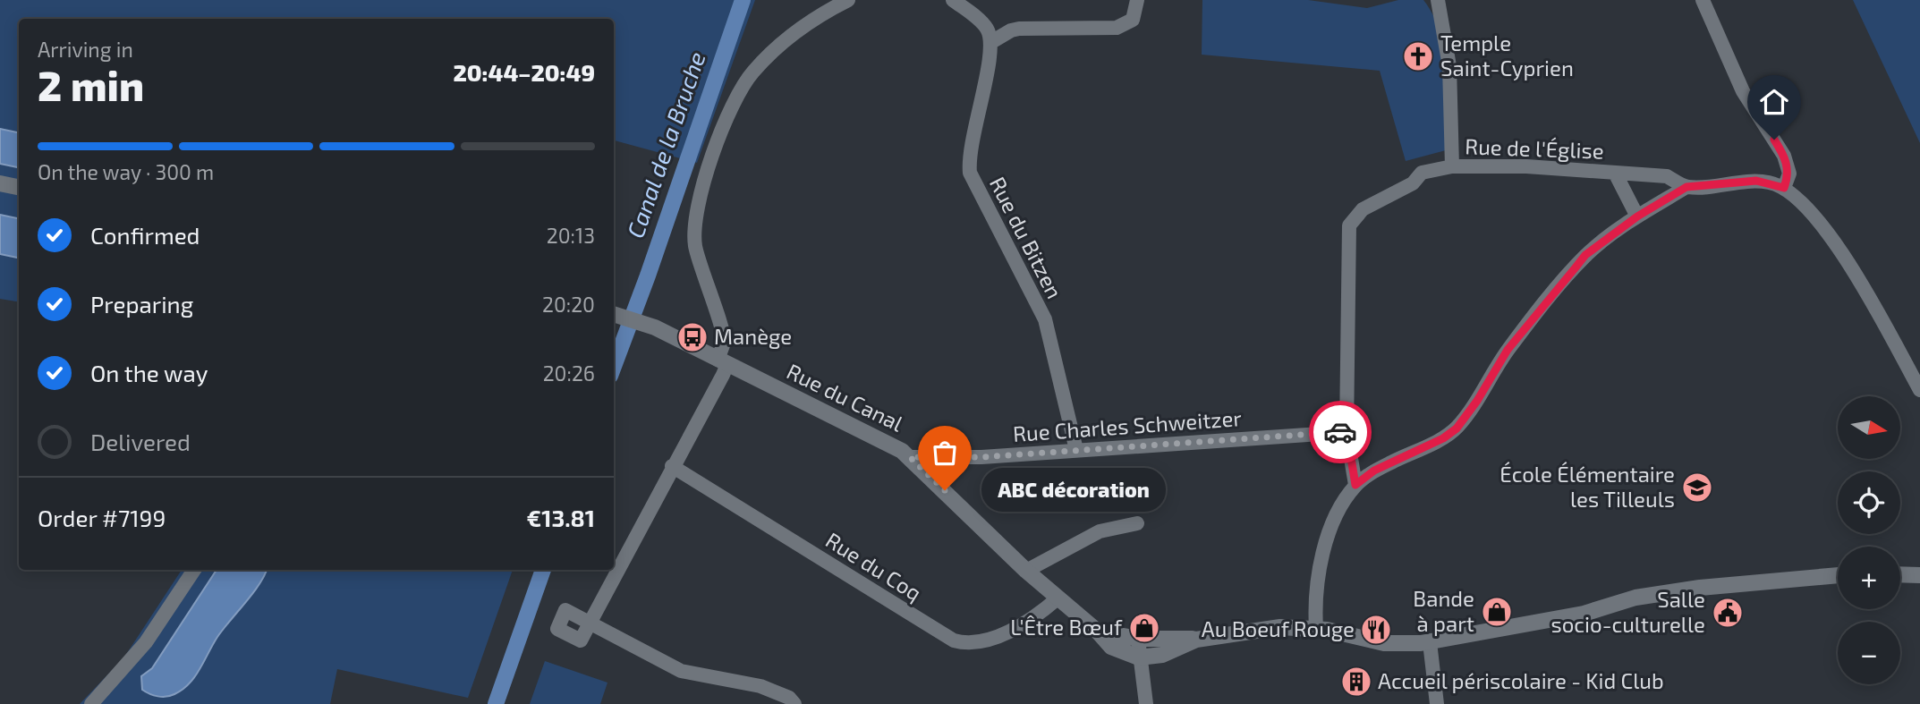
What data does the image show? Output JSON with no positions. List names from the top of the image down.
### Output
{
  "streets": {
    "main road": ["Rue du Canal"],
    "street": [
      "Rue de l'Église",
      "Rue du Bitzen",
      "Rue Charles Schweitzer",
      "Rue du Coq"
    ]
  },
  "crossings": [
    ["Rue de l'Église", "Rue Charles Schweitzer"],
    ["Rue du Bitzen", "Rue Charles Schweitzer"],
    ["Rue du Canal", "Rue Charles Schweitzer"],
    ["Rue du Canal", "Rue du Coq"]
  ],
  "water": ["Canal de la Bruche"],
  "places": {
    "church": ["Temple Saint-Cyprien"],
    "bus stop": ["Manège"],
    "school or university": ["École Élémentaire les Tilleuls"],
    "other": ["ABC décoration"],
    "shop": ["Bande à part", "L'Être Bœuf"],
    "public building": ["Salle socio-culturelle"],
    "restaurant": ["Au Boeuf Rouge"],
    "building": ["Accueil périscolaire - Kid Club"]
  },
  "north": "right",
  "page": {
    "heading": ["2 min", "Arriving in", "20:44–20:49"],
    "panel": ["Order #7199", "€13.81"],
    "bar": "On the way · 300 m",
    "list": [
      ["Confirmed", "20:13"],
      ["Preparing", "20:20"],
      ["On the way", "20:26"],
      "Delivered"
    ],
    "map_buttons": ["+", "−"],
    "bubble": "ABC décoration"
  }
}
